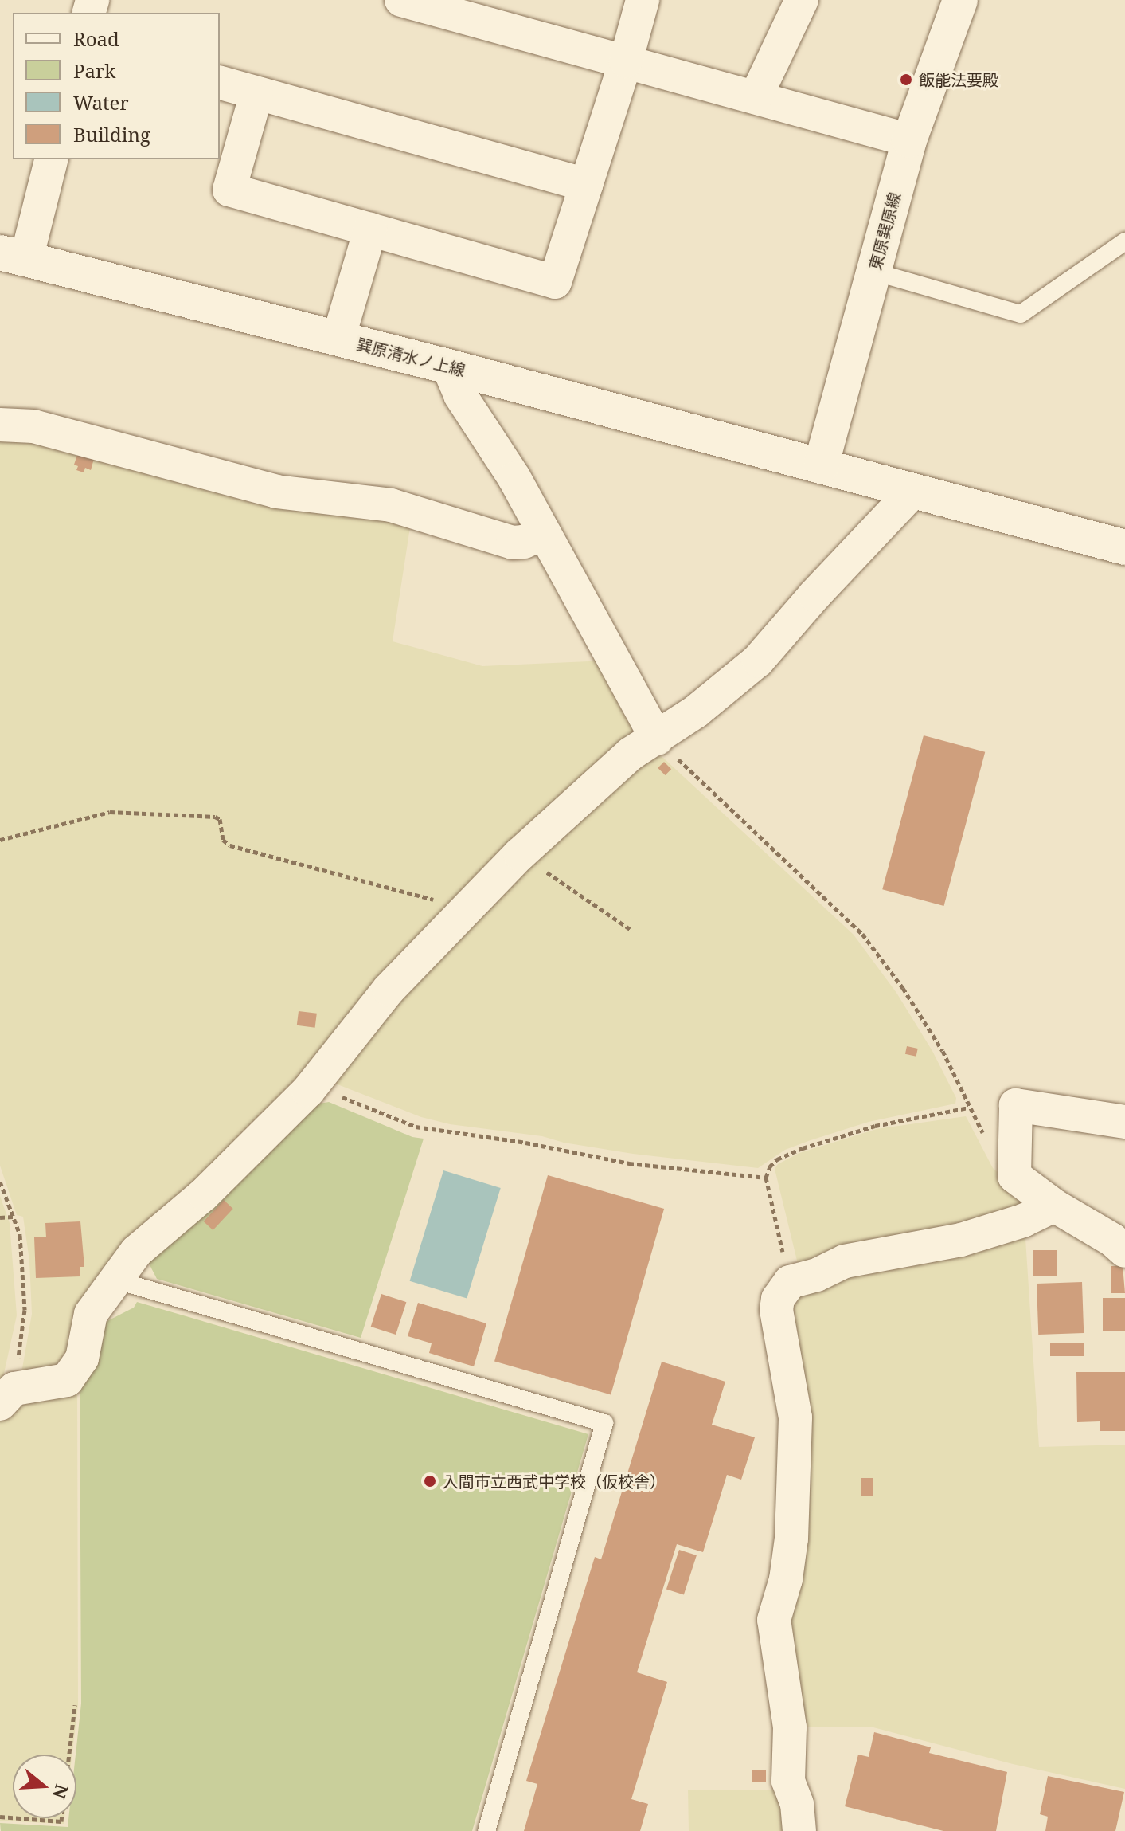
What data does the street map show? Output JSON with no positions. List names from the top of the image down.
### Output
{
  "streets": {
    "street": ["東原巽原線", "巽原清水ノ上線"]
  },
  "crossings": [
    ["東原巽原線", "巽原清水ノ上線"]
  ],
  "places": ["飯能法要殿", "入間市立西武中学校（仮校舎）"],
  "legend": [
    "Road",
    "Park",
    "Water",
    "Building"
  ],
  "north": "right"
}
